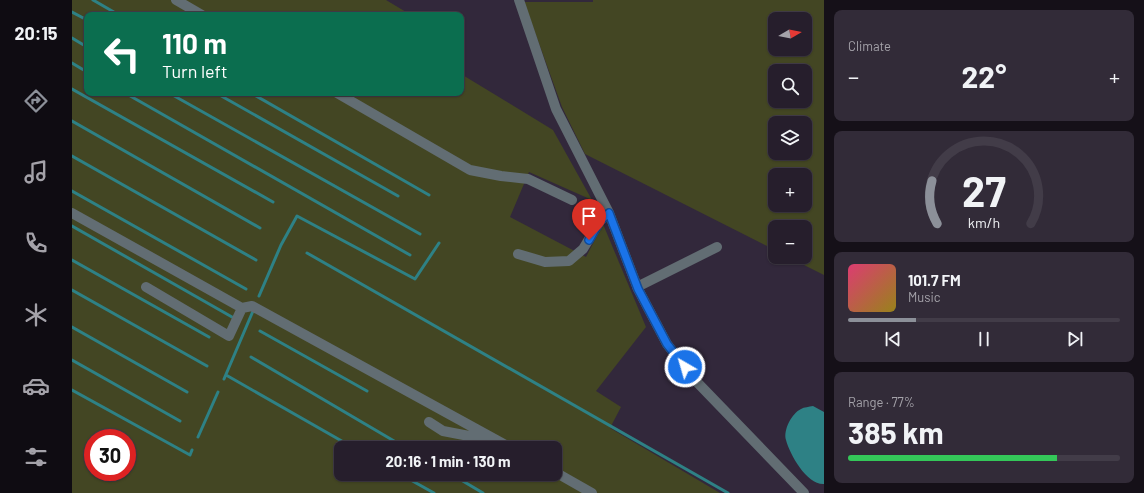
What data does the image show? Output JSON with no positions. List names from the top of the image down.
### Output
{
  "north": "right",
  "page": {
    "tabs": "20:15",
    "tile": [
      "Climate",
      ["Range · 77%", "385 km"]
    ],
    "map_buttons": ["+", "−"],
    "turn": ["110 m", "Turn left"],
    "heat": ["−", "22°", "+"],
    "song": ["101.7 FM", "Music"],
    "limit": "30",
    "trip": "20:16 · 1 min · 130 m",
    "gauge": ["27", "km/h"]
  }
}
